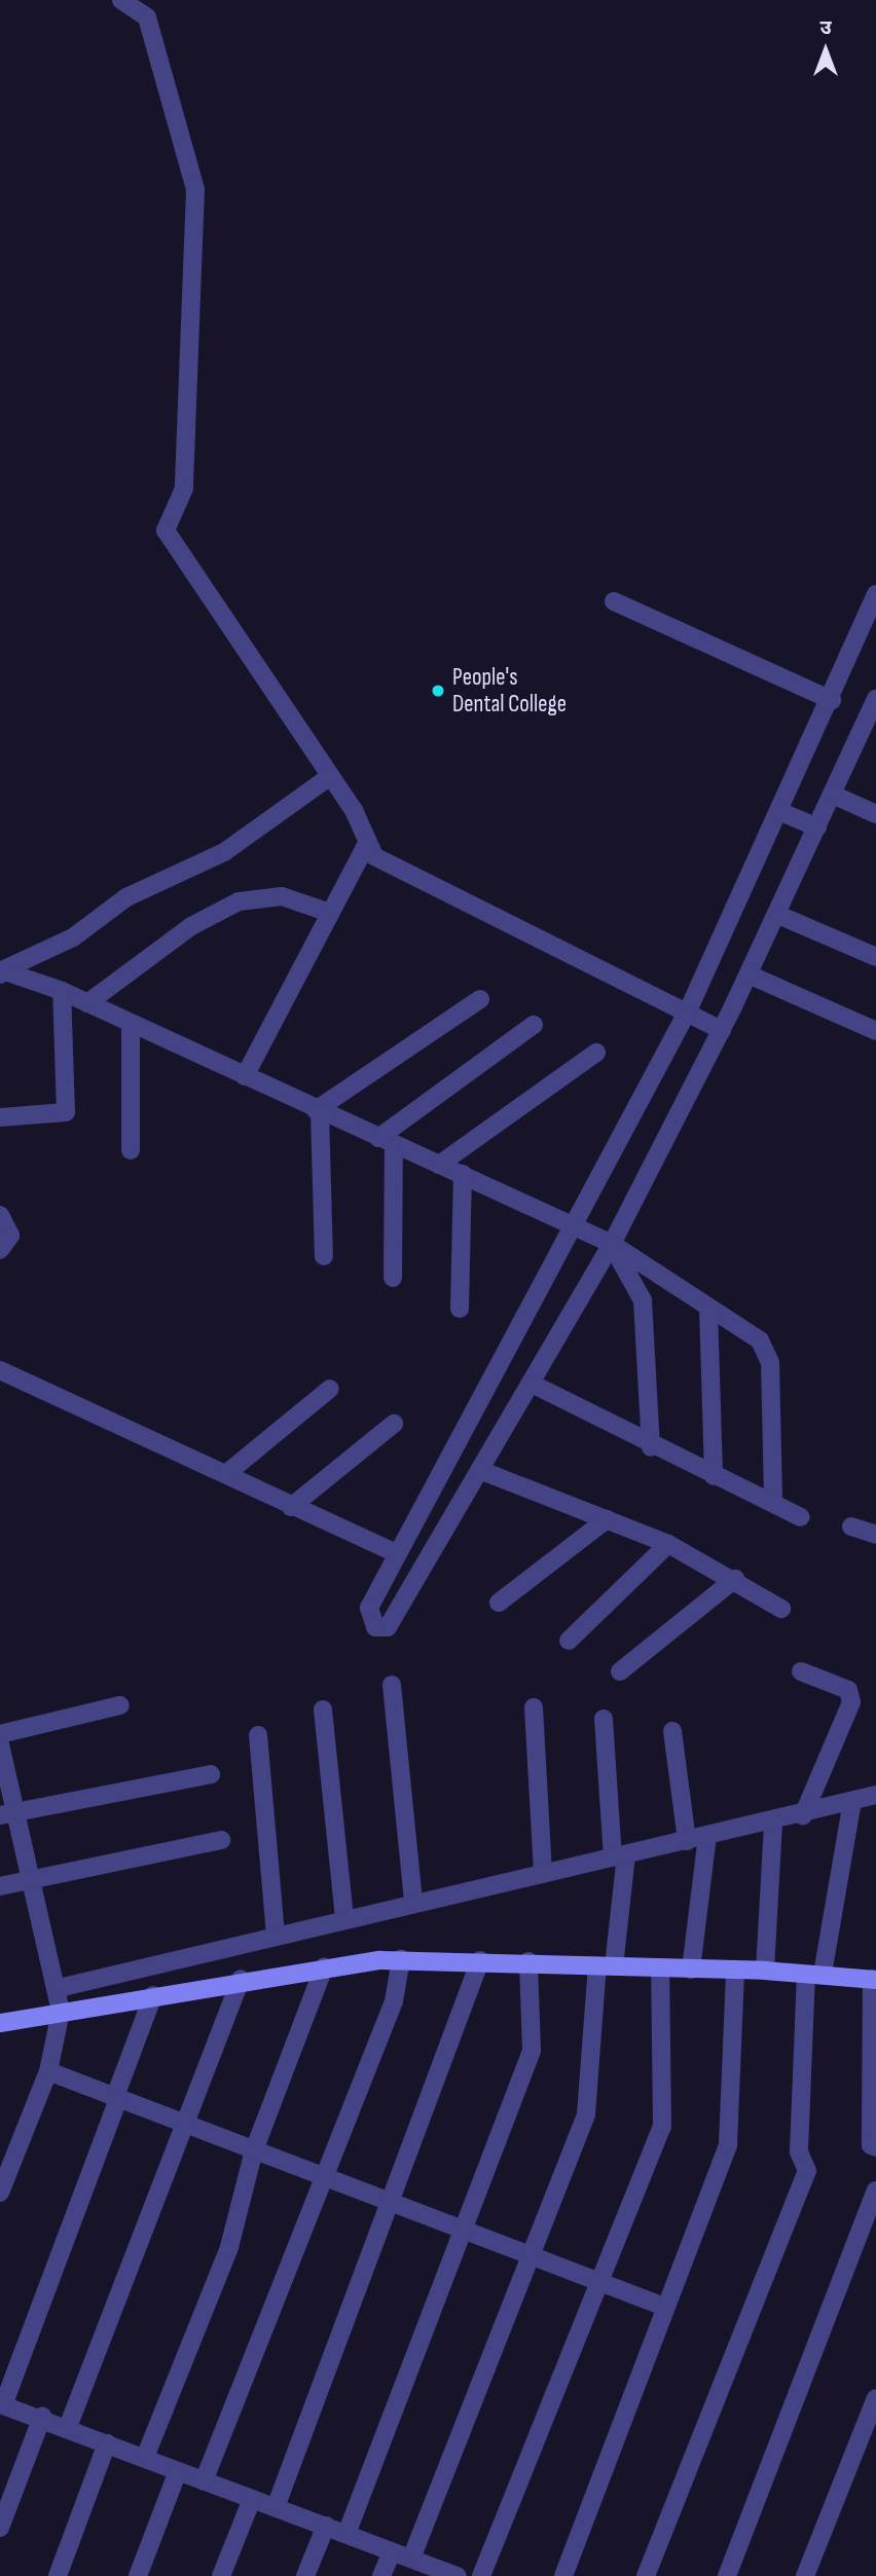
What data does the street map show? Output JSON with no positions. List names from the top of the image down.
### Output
{
  "places": ["People's Dental College"],
  "north": "top"
}
